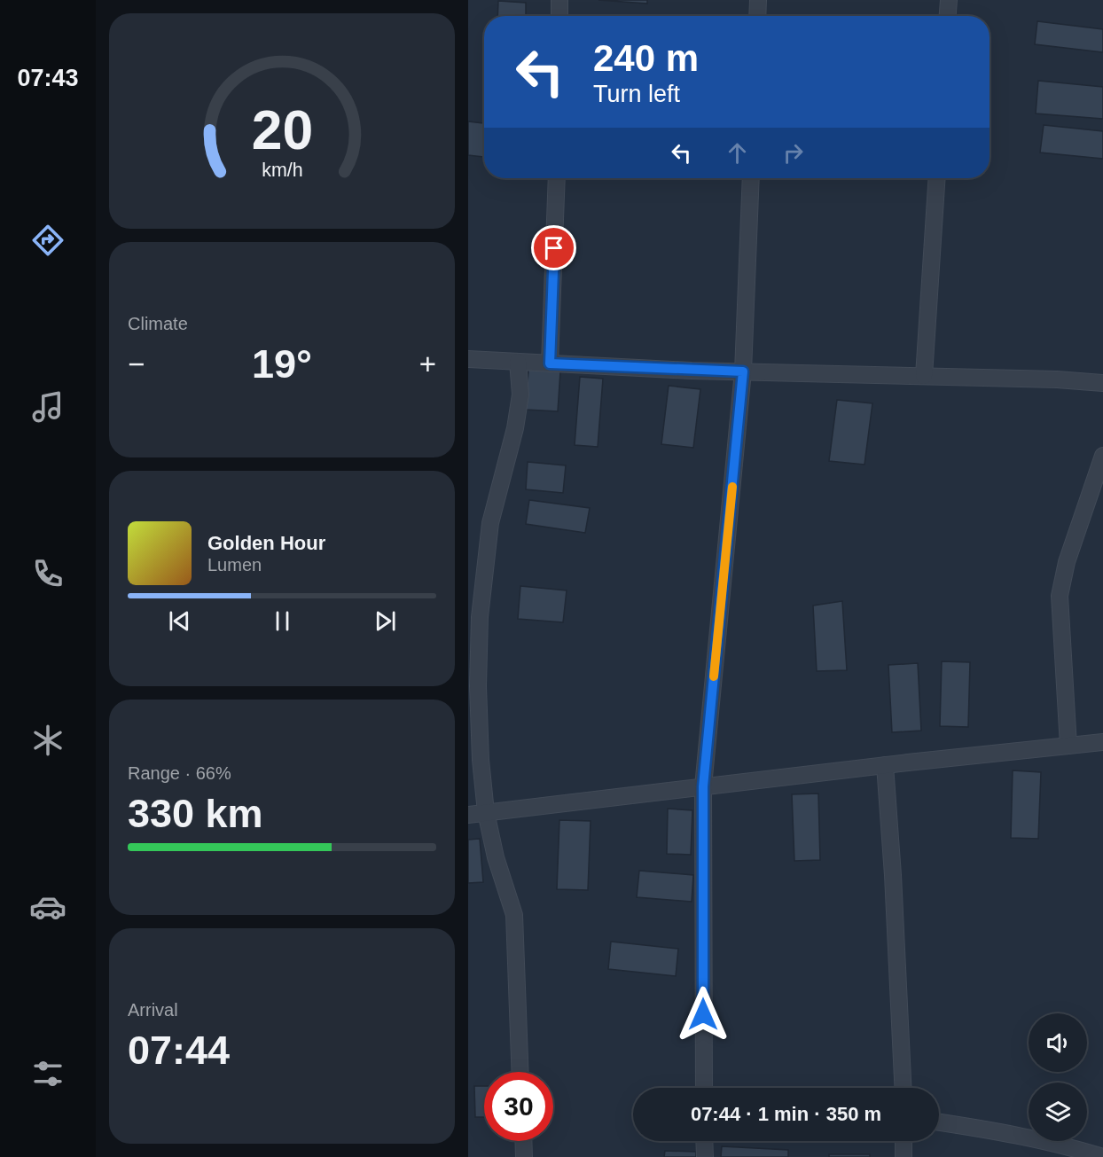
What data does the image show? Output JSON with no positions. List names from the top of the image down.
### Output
{
  "page": {
    "tabs": "07:43",
    "turn": ["240 m", "Turn left"],
    "tile": [
      "Climate",
      ["Range · 66%", "330 km"],
      ["Arrival", "07:44"]
    ],
    "heat": ["−", "19°", "+"],
    "song": ["Golden Hour", "Lumen"],
    "limit": "30",
    "trip": "07:44 · 1 min · 350 m",
    "gauge": ["20", "km/h"]
  }
}
